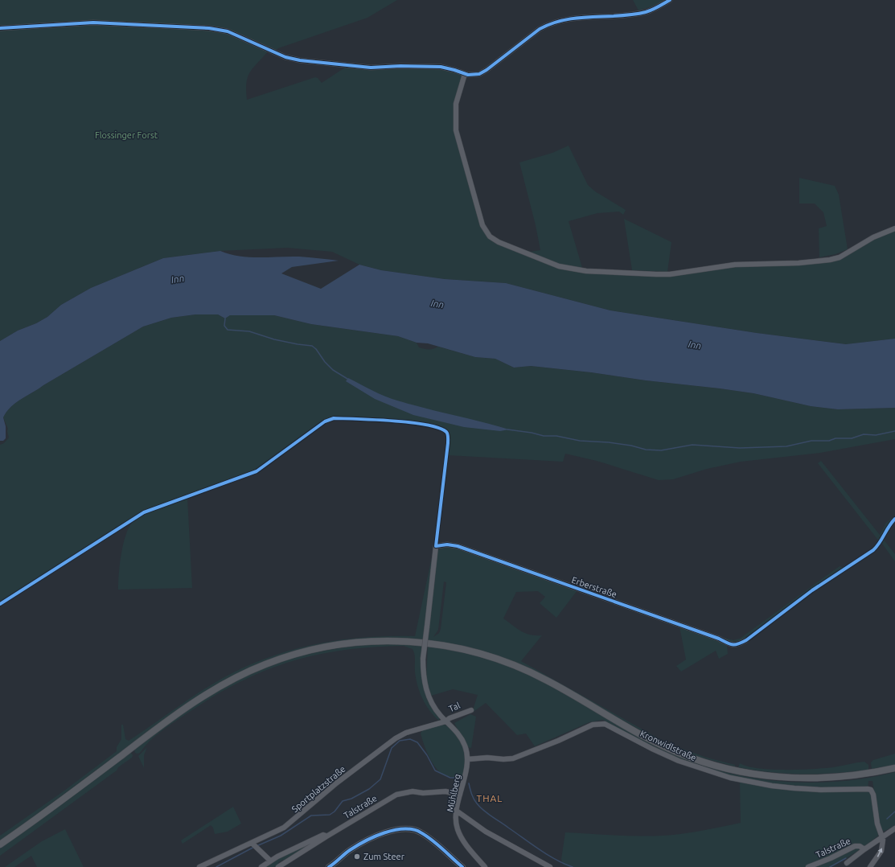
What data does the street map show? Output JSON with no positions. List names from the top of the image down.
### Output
{
  "streets": {
    "street": [
      "Erberstraße",
      "Tal",
      "Kronwidlstraße",
      "Sportplatzstraße",
      "Mühlberg",
      "Talstraße"
    ]
  },
  "crossings": [
    ["Erberstraße", "Mühlberg"],
    ["Tal", "Sportplatzstraße"],
    ["Tal", "Mühlberg"],
    ["Kronwidlstraße", "Mühlberg"],
    ["Kronwidlstraße", "Talstraße"],
    ["Sportplatzstraße", "Mühlberg"],
    ["Mühlberg", "Talstraße"]
  ],
  "districts": ["THAL"],
  "water": ["Inn"],
  "parks": ["Flossinger Forst"],
  "places": ["Zum Steer"]
}
